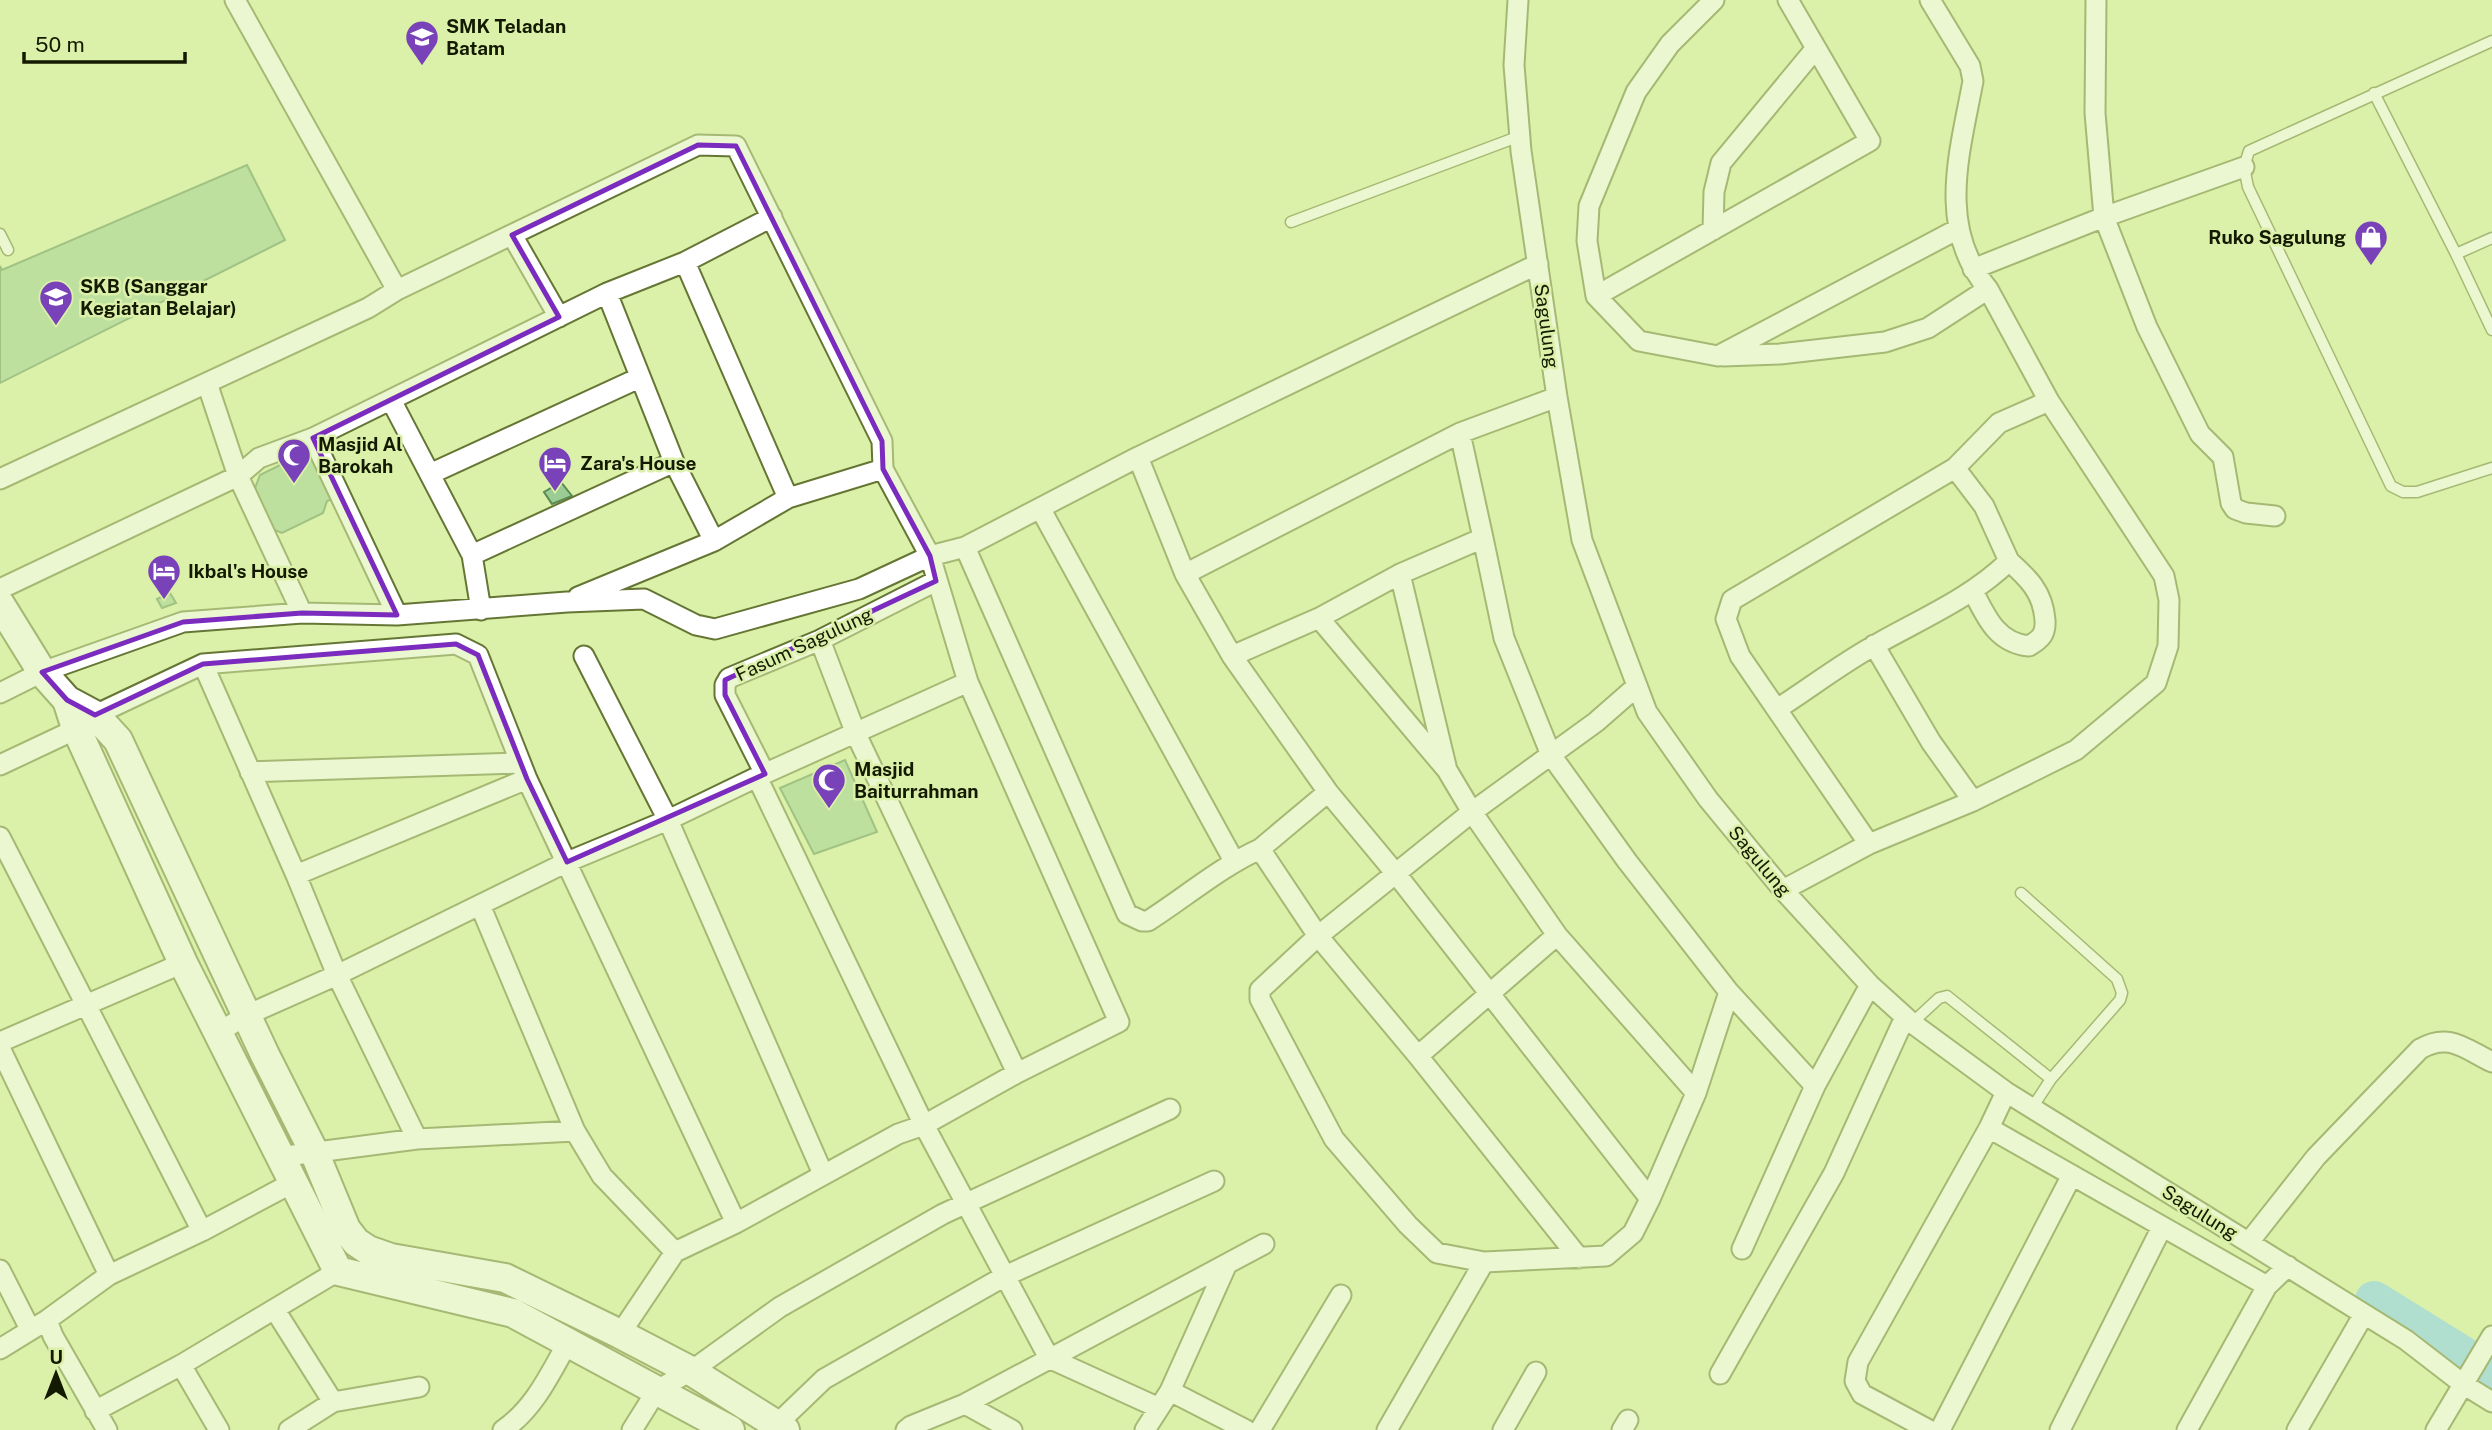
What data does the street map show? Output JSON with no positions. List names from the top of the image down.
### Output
{
  "streets": {
    "street": ["Sagulung", "Fasum Sagulung"]
  },
  "places": {
    "school or university": ["SMK Teladan Batam", "SKB (Sanggar Kegiatan Belajar)"],
    "shop": ["Ruko Sagulung"],
    "mosque": ["Masjid Al Barokah", "Masjid Baiturrahman"],
    "hotel": ["Zara's House", "Ikbal's House"]
  },
  "scale_bar": "50 m",
  "north": "top"
}
